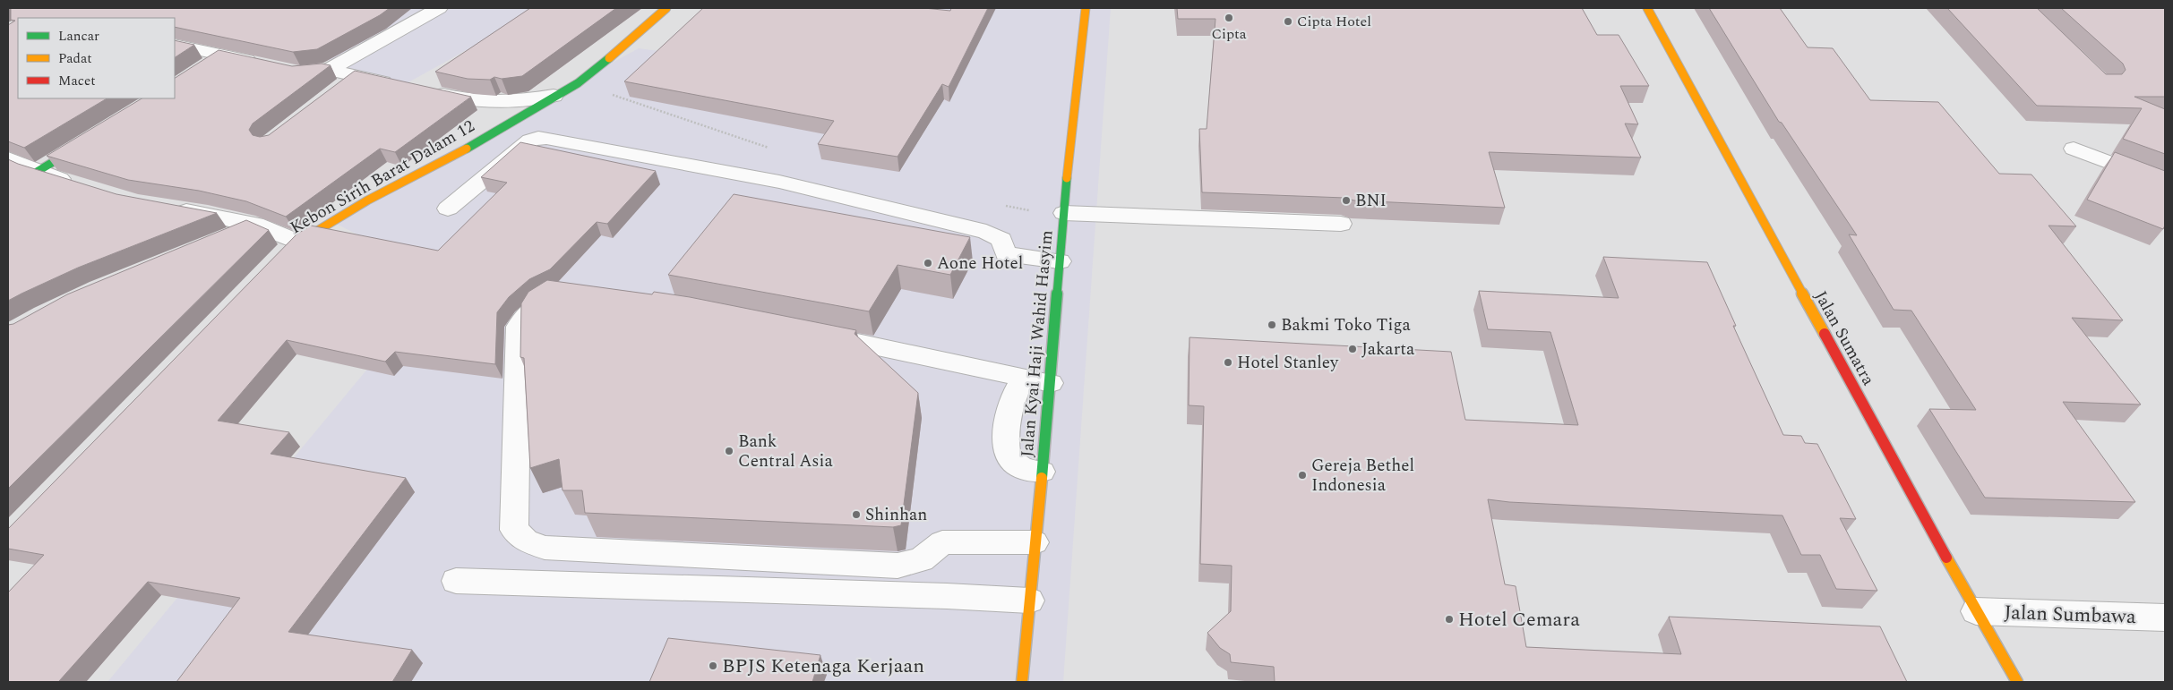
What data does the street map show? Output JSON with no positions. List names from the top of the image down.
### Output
{
  "streets": {
    "street": [
      "Kebon Sirih Barat Dalam 12",
      "Jalan Sumatra",
      "Jalan Kyai Haji Wahid Hasyim",
      "Jalan Sumbawa"
    ]
  },
  "crossings": [
    ["Jalan Sumatra", "Jalan Sumbawa"]
  ],
  "places": [
    "Cipta",
    "Cipta Hotel",
    "BNI",
    "Aone Hotel",
    "Bakmi Toko Tiga",
    "Jakarta",
    "Hotel Stanley",
    "Bank Central Asia",
    "Gereja Bethel Indonesia",
    "Shinhan",
    "Hotel Cemara",
    "BPJS Ketenaga Kerjaan"
  ],
  "legend": ["Lancar", "Padat", "Macet"]
}
